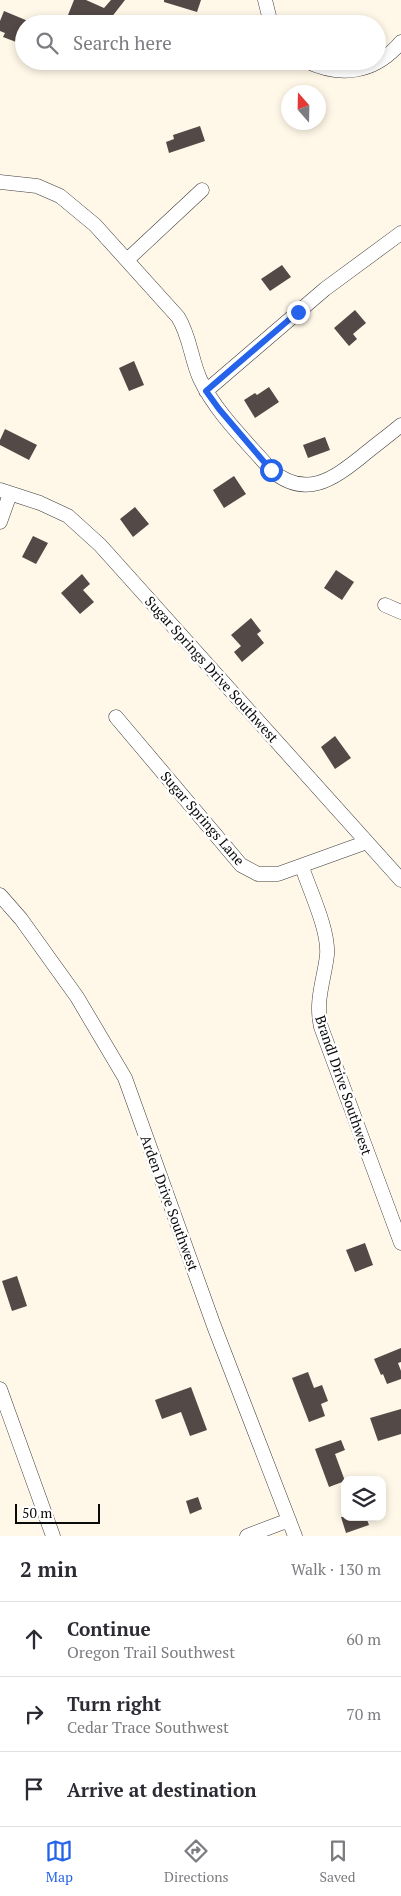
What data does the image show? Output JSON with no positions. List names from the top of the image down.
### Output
{
  "streets": {
    "street": [
      "Sugar Springs Drive Southwest",
      "Sugar Springs Lane",
      "Brandl Drive Southwest",
      "Arden Drive Southwest"
    ]
  },
  "crossings": [
    ["Sugar Springs Drive Southwest", "Sugar Springs Lane"],
    ["Sugar Springs Lane", "Brandl Drive Southwest"]
  ],
  "scale_bar": "50 m",
  "north": "top",
  "page": {
    "search": "Search here",
    "scale": "50 m",
    "heading": ["2 min", "Walk · 130 m"],
    "list": [
      ["Continue", "Oregon Trail Southwest", "60 m"],
      ["Turn right", "Cedar Trace Southwest", "70 m"],
      "Arrive at destination"
    ],
    "nav": ["Map", "Directions", "Saved"]
  }
}
